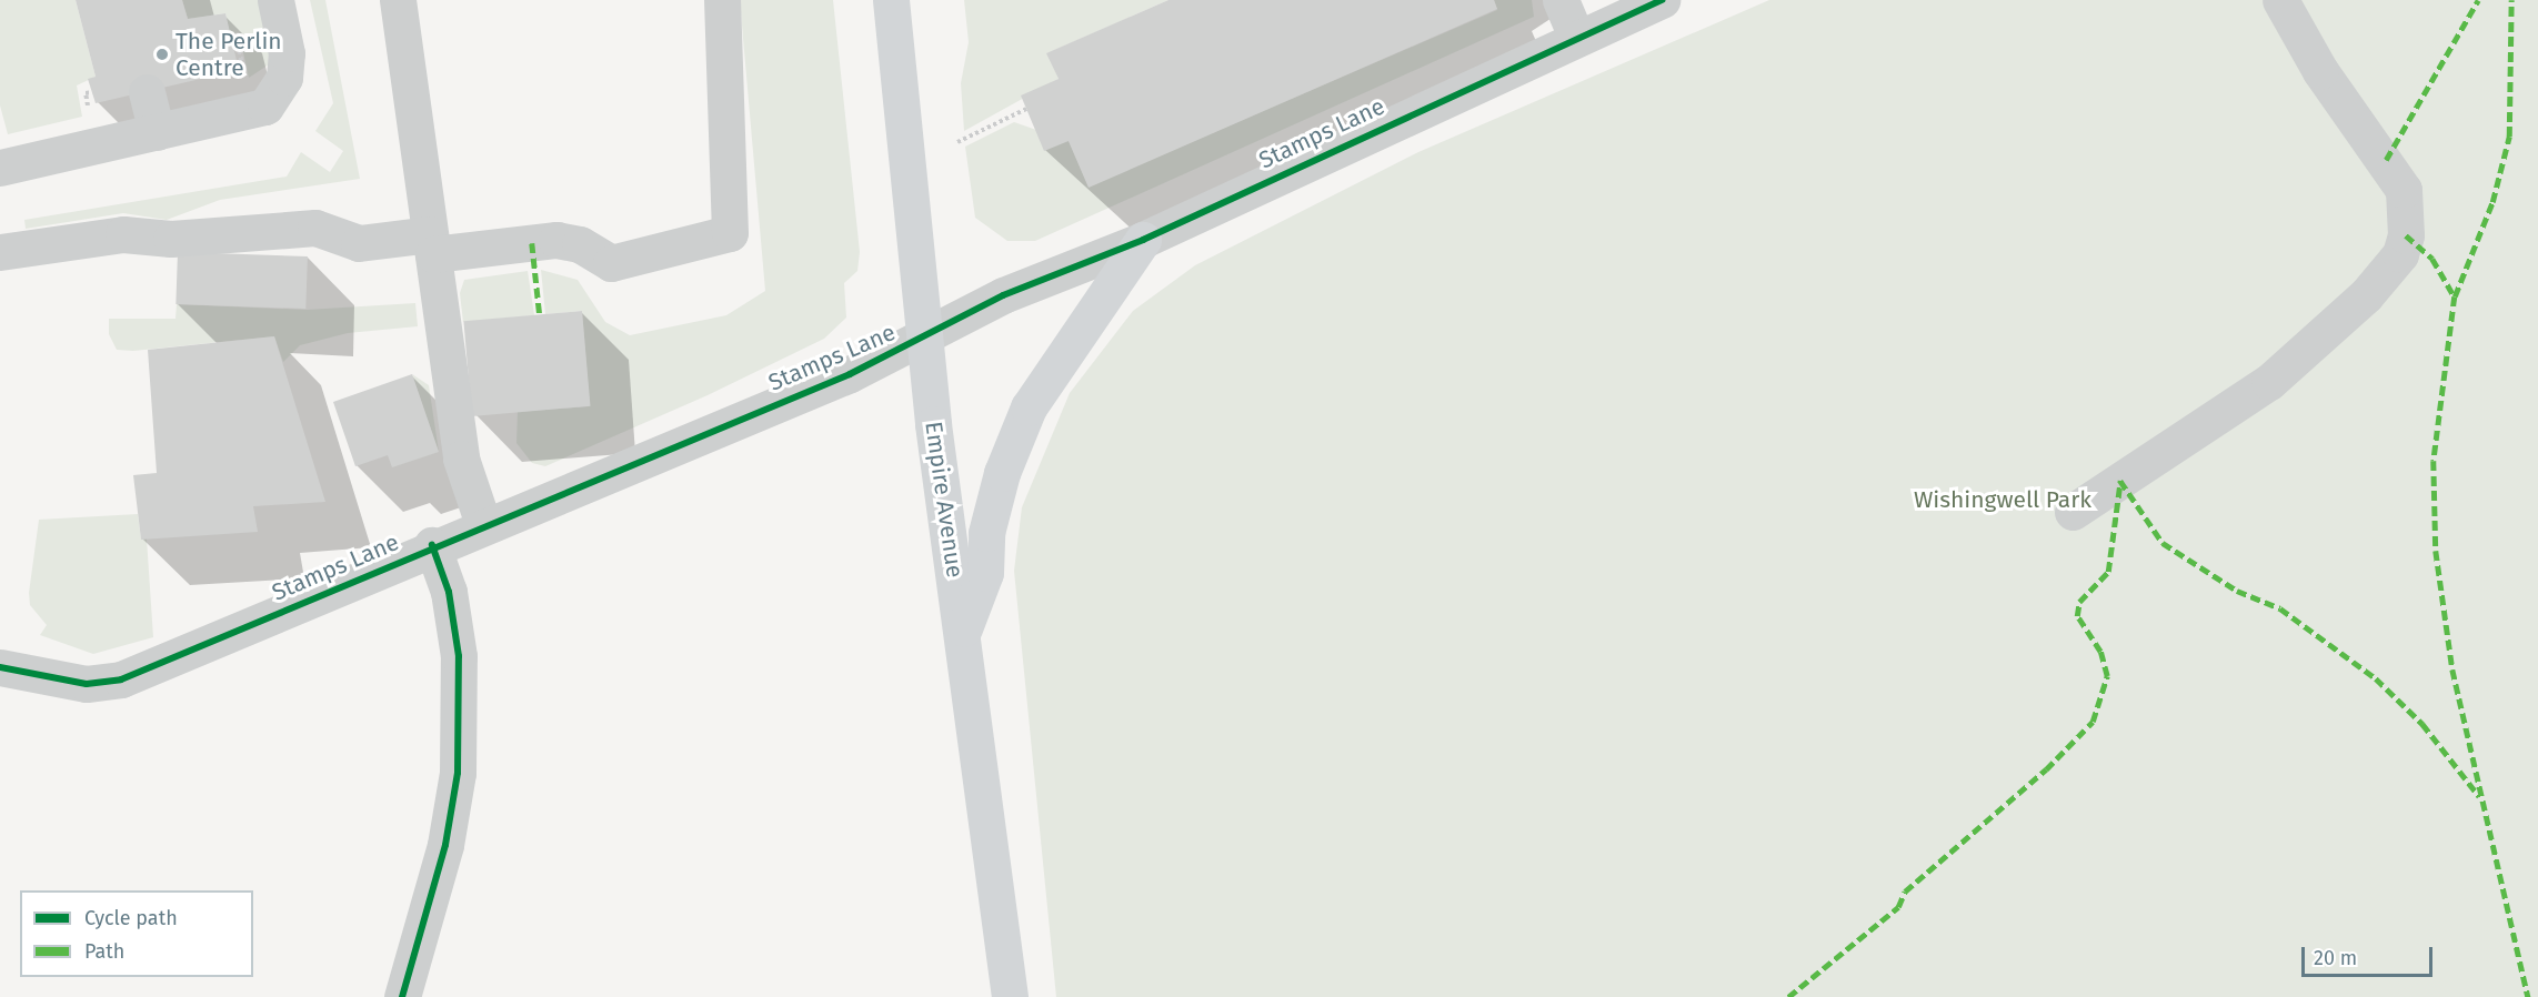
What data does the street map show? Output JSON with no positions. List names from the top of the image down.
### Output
{
  "streets": {
    "main road": ["Empire Avenue"],
    "street": ["Stamps Lane"]
  },
  "crossings": [
    ["Stamps Lane", "Empire Avenue"]
  ],
  "parks": ["Wishingwell Park"],
  "places": ["The Perlin Centre"],
  "legend": ["Cycle path", "Path"],
  "scale_bar": "20 m"
}
